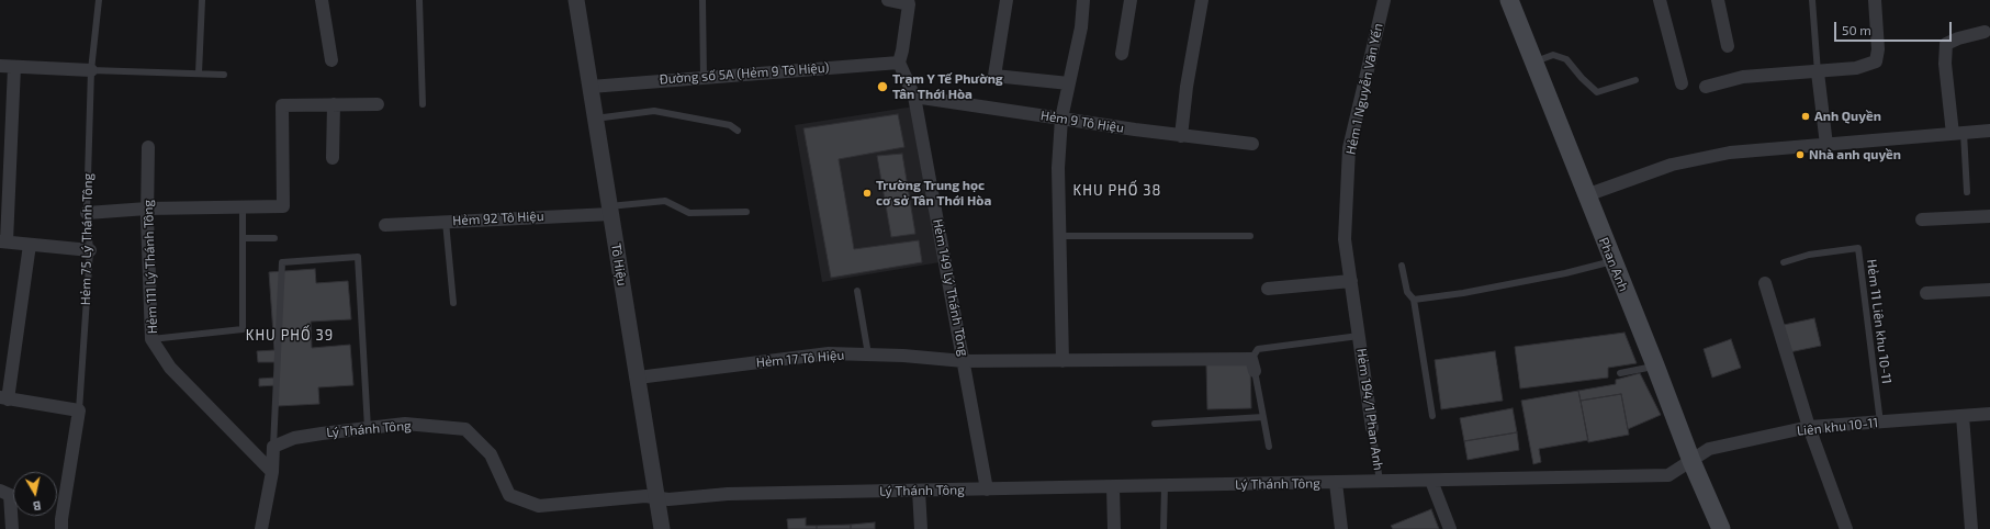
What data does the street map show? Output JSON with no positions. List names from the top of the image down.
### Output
{
  "streets": {
    "main road": ["Phan Anh"],
    "street": [
      "Đường số 5A (Hẻm 9 Tô Hiệu)",
      "Hẻm 1 Nguyễn Văn Yến",
      "Hẻm 9 Tô Hiệu",
      "Hẻm 92 Tô Hiệu",
      "Hẻm 75 Lý Thánh Tông",
      "Tô Hiệu",
      "Hẻm 111 Lý Thánh Tông",
      "Hẻm 149 Lý Thánh Tông",
      "Hẻm 17 Tô Hiệu",
      "Hẻm 194/1 Phan Anh",
      "Liên khu 10-11",
      "Lý Thánh Tông"
    ],
    "lane": ["Hẻm 11 Liên khu 10-11"]
  },
  "crossings": [
    ["Đường số 5A (Hẻm 9 Tô Hiệu)", "Tô Hiệu"],
    ["Đường số 5A (Hẻm 9 Tô Hiệu)", "Hẻm 149 Lý Thánh Tông"],
    ["Hẻm 1 Nguyễn Văn Yến", "Hẻm 194/1 Phan Anh"],
    ["Hẻm 9 Tô Hiệu", "Hẻm 149 Lý Thánh Tông"],
    ["Hẻm 92 Tô Hiệu", "Tô Hiệu"],
    ["Tô Hiệu", "Hẻm 17 Tô Hiệu"],
    ["Tô Hiệu", "Lý Thánh Tông"],
    ["Phan Anh", "Liên khu 10-11"],
    ["Phan Anh", "Lý Thánh Tông"],
    ["Hẻm 149 Lý Thánh Tông", "Hẻm 17 Tô Hiệu"],
    ["Hẻm 149 Lý Thánh Tông", "Lý Thánh Tông"],
    ["Hẻm 11 Liên khu 10-11", "Liên khu 10-11"],
    ["Hẻm 194/1 Phan Anh", "Lý Thánh Tông"],
    ["Liên khu 10-11", "Lý Thánh Tông"]
  ],
  "districts": ["KHU PHỐ 38", "KHU PHỐ 39"],
  "places": [
    "Trạm Y Tế Phường Tân Thới Hòa",
    "Anh Quyền",
    "Nhà anh quyền",
    "Trường Trung học cơ sở Tân Thới Hòa"
  ],
  "scale_bar": "50 m",
  "north": "bottom"
}
